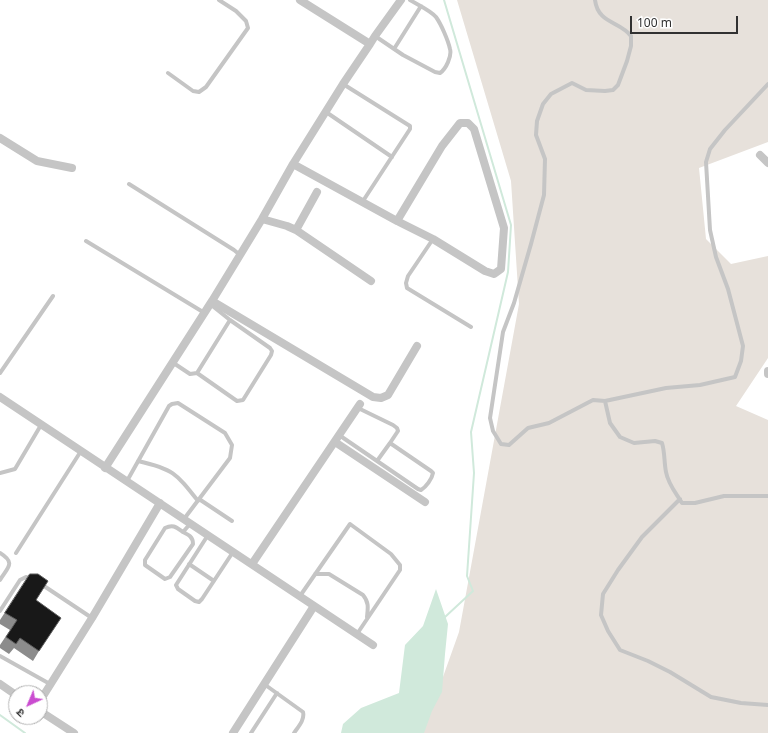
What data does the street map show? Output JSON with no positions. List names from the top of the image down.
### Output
{
  "scale_bar": "100 m",
  "north": "bottom left"
}
